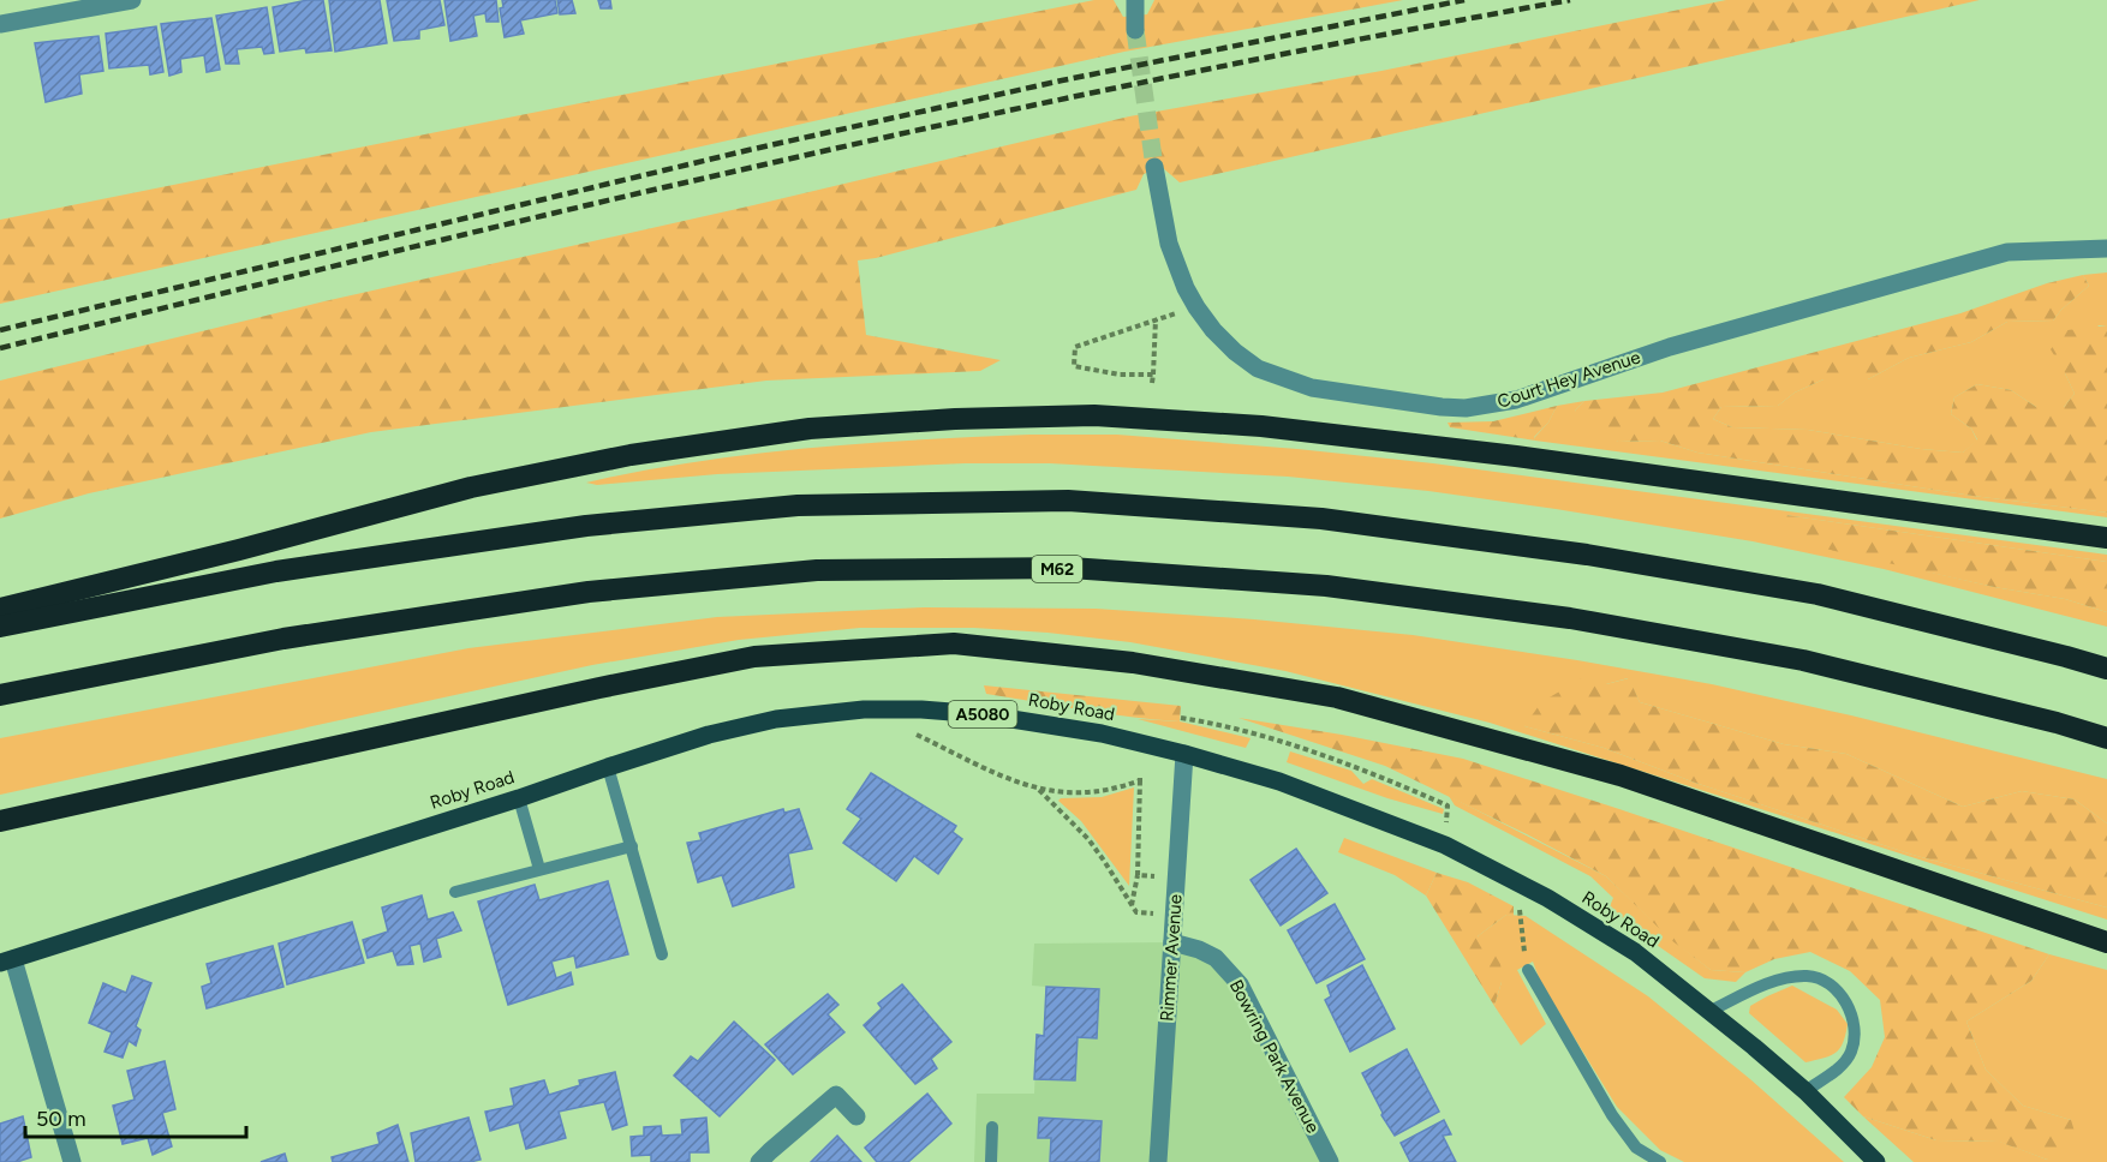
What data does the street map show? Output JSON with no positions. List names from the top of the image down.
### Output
{
  "streets": {
    "highway": ["M62"],
    "main road": ["Roby Road", "A5080"],
    "street": ["Court Hey Avenue", "Rimmer Avenue", "Bowring Park Avenue"]
  },
  "crossings": [
    ["Roby Road", "Rimmer Avenue"],
    ["Rimmer Avenue", "Bowring Park Avenue"]
  ],
  "scale_bar": "50 m"
}
